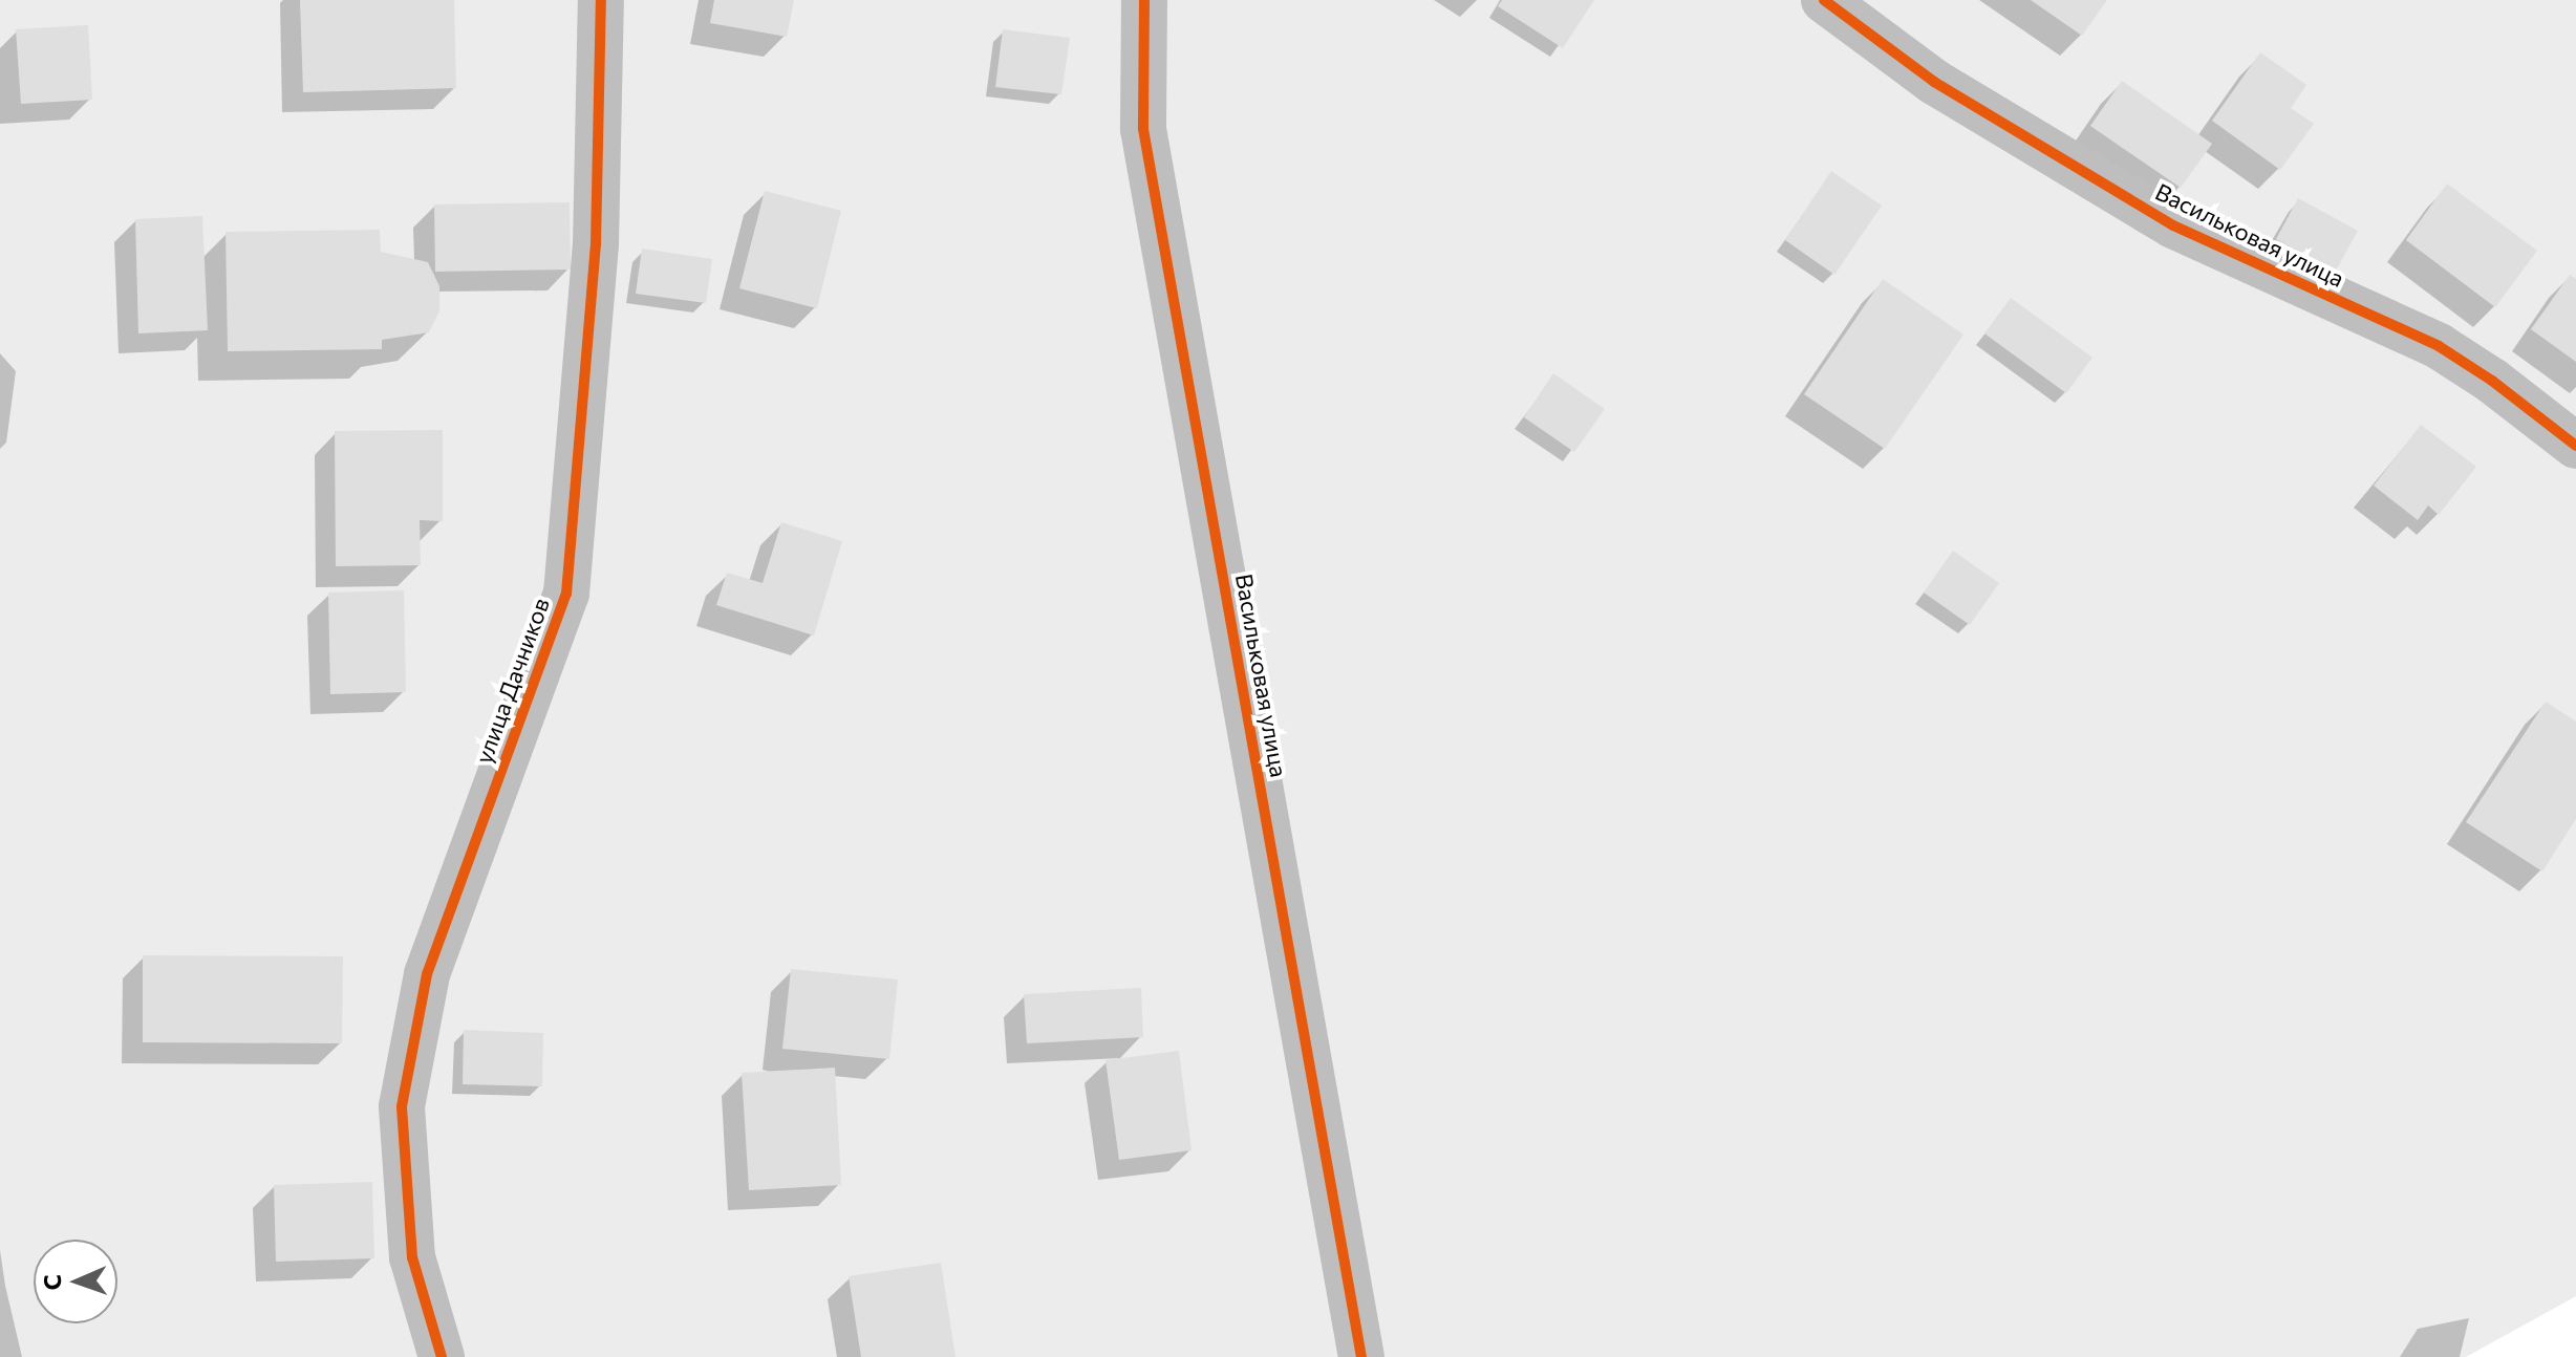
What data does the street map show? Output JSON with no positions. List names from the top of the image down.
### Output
{
  "streets": {
    "street": ["Васильковая улица", "улица Дачников"]
  },
  "north": "left"
}
